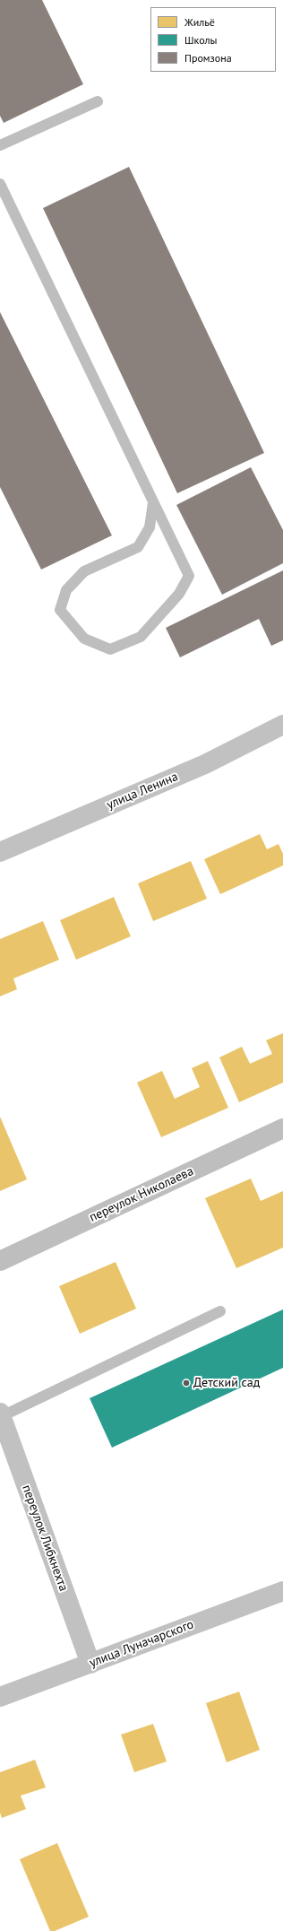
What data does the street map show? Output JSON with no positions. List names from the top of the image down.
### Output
{
  "streets": {
    "main road": ["улица Ленина", "переулок Либкнехта", "улица Луначарского"],
    "street": ["переулок Николаева"]
  },
  "crossings": [
    ["переулок Либкнехта", "улица Луначарского"]
  ],
  "places": ["Детский сад"],
  "legend": ["Жильё", "Школы", "Промзона"]
}
